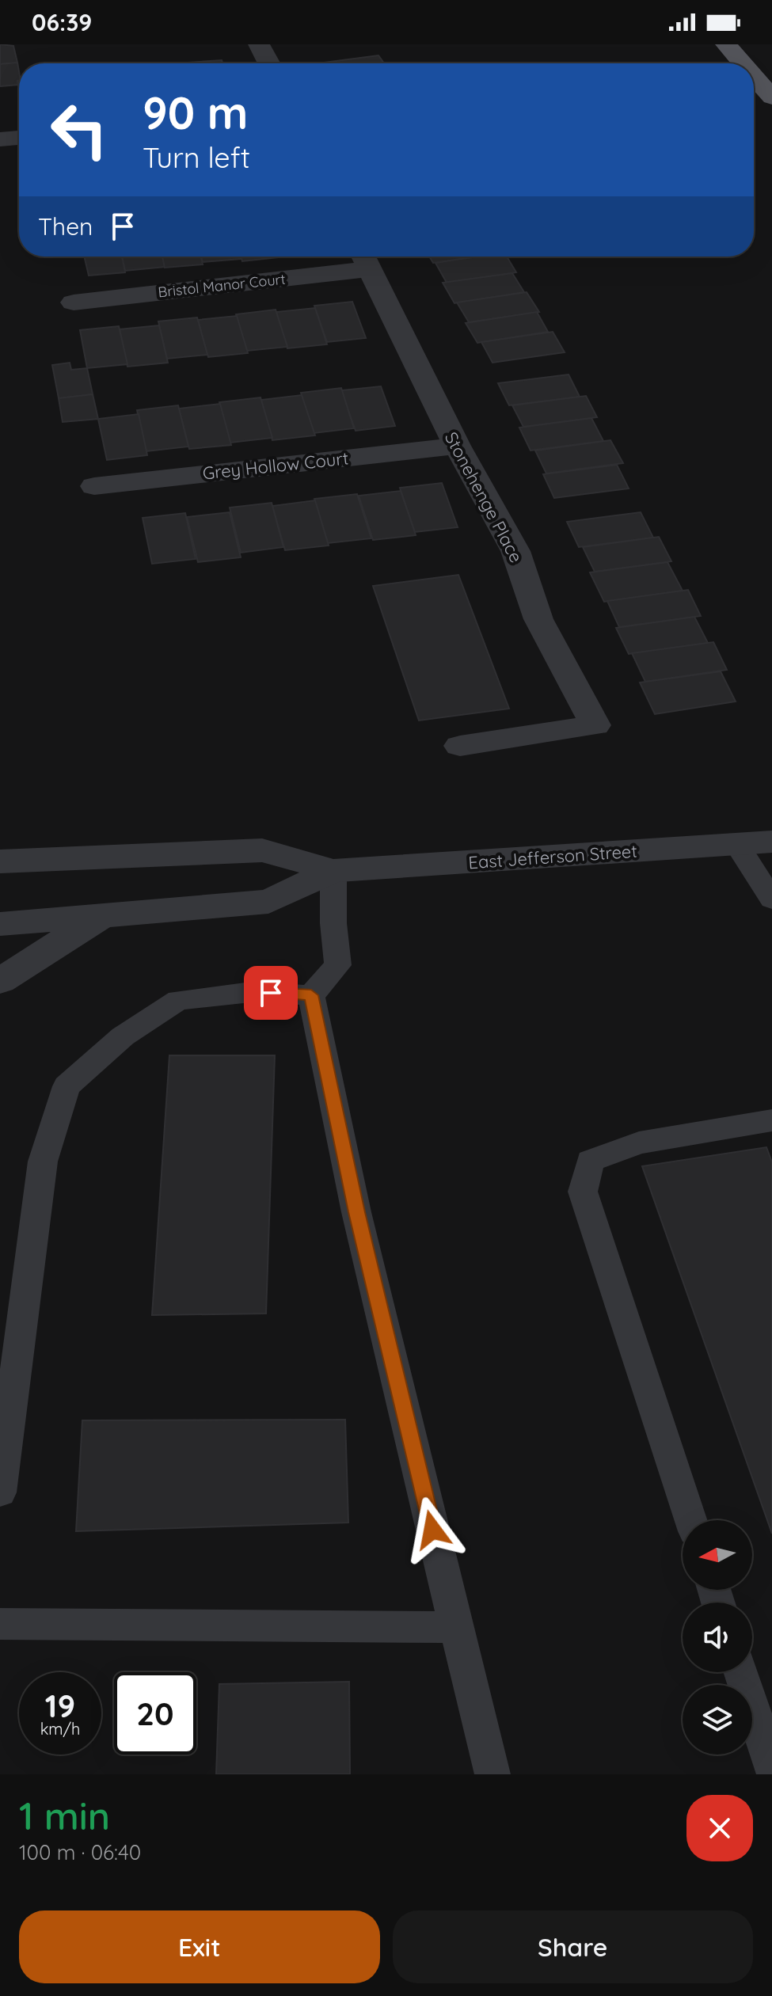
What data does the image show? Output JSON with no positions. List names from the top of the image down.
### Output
{
  "streets": {
    "street": [
      "Bristol Manor Court",
      "Grey Hollow Court",
      "Stonehenge Place",
      "East Jefferson Street"
    ]
  },
  "crossings": [
    ["Bristol Manor Court", "Stonehenge Place"],
    ["Grey Hollow Court", "Stonehenge Place"]
  ],
  "north": "left",
  "page": {
    "status": "06:39",
    "turn": ["90 m", "Turn left"],
    "then": "Then",
    "speed": "19 km/h",
    "limit": "20",
    "heading": ["1 min", "100 m · 06:40"],
    "buttons": ["Exit", "Share"]
  }
}
